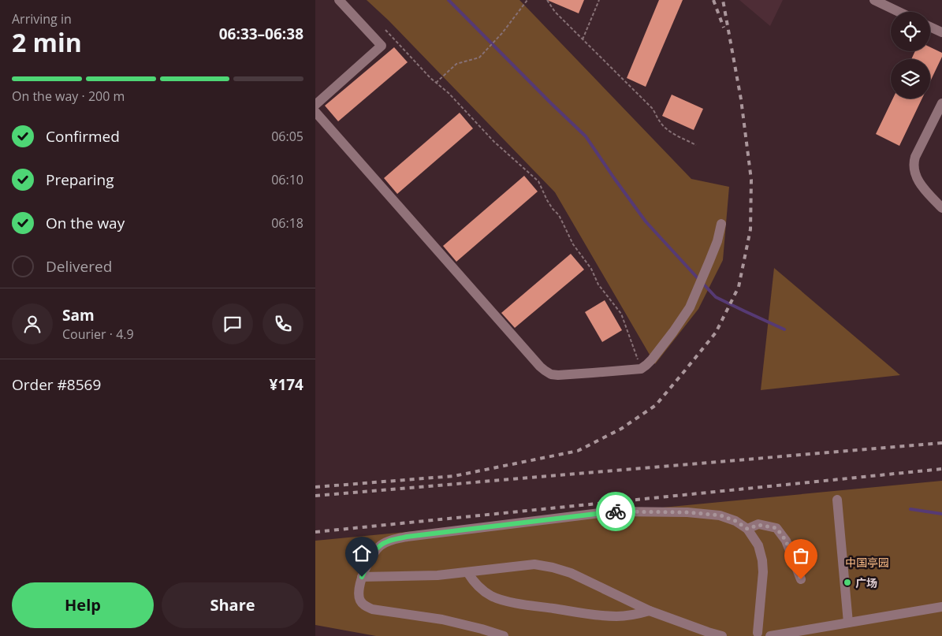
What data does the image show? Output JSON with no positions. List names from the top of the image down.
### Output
{
  "parks": ["中国亭园"],
  "places": ["广场"],
  "page": {
    "heading": ["2 min", "Arriving in", "06:33–06:38"],
    "panel": [
      "Sam",
      "Courier · 4.9",
      "Order #8569",
      "¥174"
    ],
    "bar": "On the way · 200 m",
    "list": [
      ["Confirmed", "06:05"],
      ["Preparing", "06:10"],
      ["On the way", "06:18"],
      "Delivered"
    ],
    "buttons": ["Help", "Share"]
  }
}
